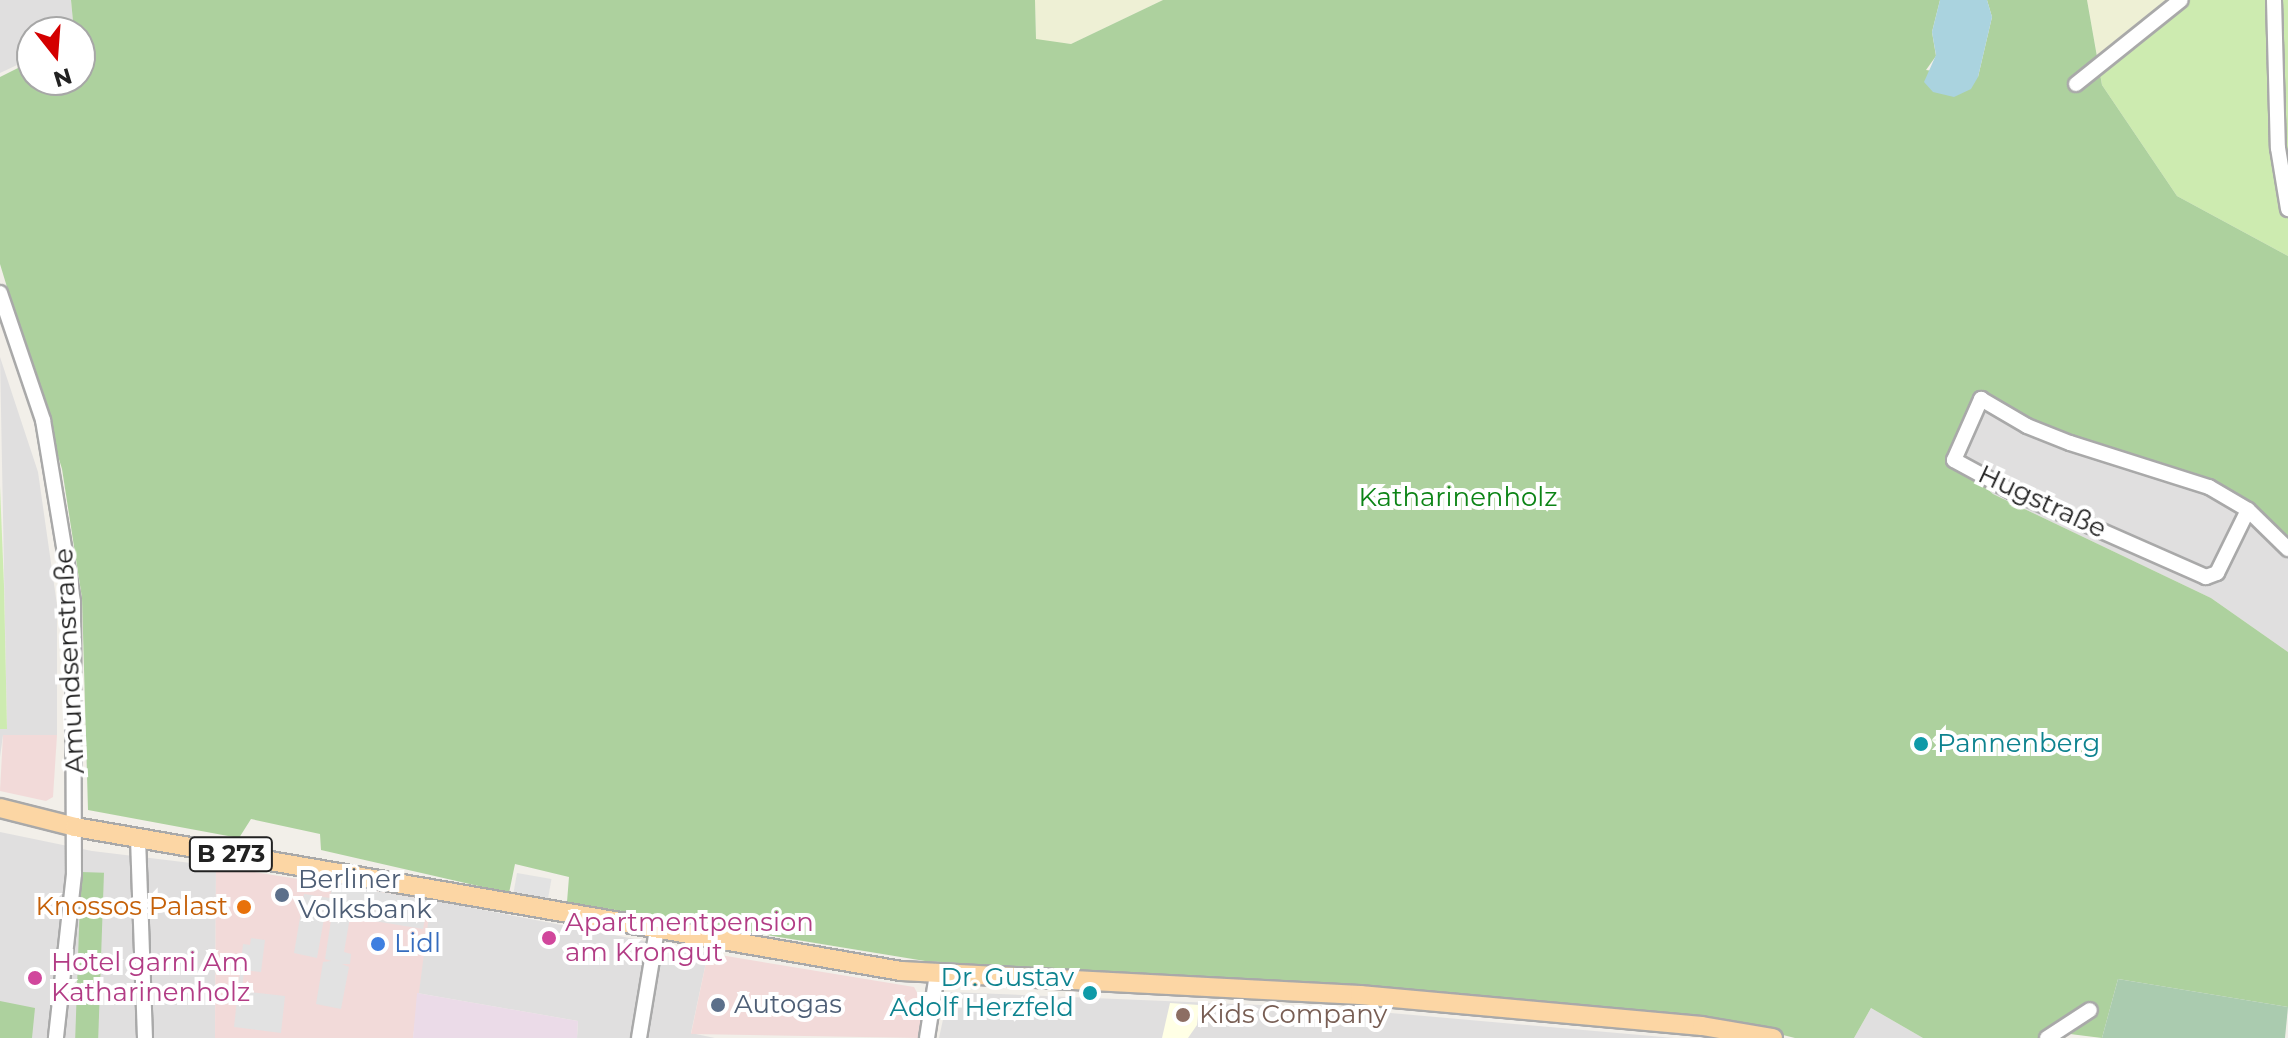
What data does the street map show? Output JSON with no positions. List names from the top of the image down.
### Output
{
  "streets": {
    "main road": ["B 273"],
    "street": ["Hugstraße", "Amundsenstraße"]
  },
  "crossings": [
    ["Amundsenstraße", "B 273"]
  ],
  "parks": ["Katharinenholz"],
  "places": [
    "Pannenberg",
    "Berliner Volksbank",
    "Knossos Palast",
    "Apartmentpension am Krongut",
    "Lidl",
    "Hotel garni Am Katharinenholz",
    "Dr. Gustav Adolf Herzfeld",
    "Autogas",
    "Kids Company"
  ],
  "north": "bottom"
}
